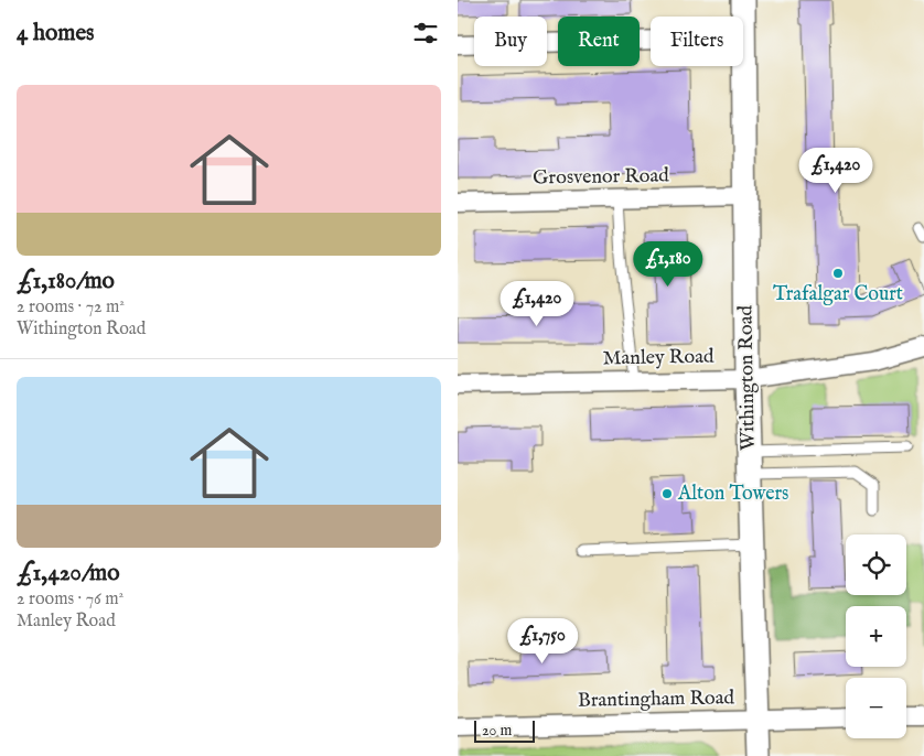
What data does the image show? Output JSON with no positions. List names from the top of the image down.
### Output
{
  "streets": {
    "street": [
      "Grosvenor Road",
      "Manley Road",
      "Withington Road",
      "Brantingham Road"
    ]
  },
  "crossings": [
    ["Grosvenor Road", "Withington Road"],
    ["Manley Road", "Withington Road"],
    ["Withington Road", "Brantingham Road"]
  ],
  "places": ["Trafalgar Court", "Alton Towers"],
  "scale_bar": "20 m",
  "page": {
    "heading": "4 homes",
    "chip": ["Buy", "Rent", "Filters"],
    "list": [
      {
        "name": "£1,180/mo",
        "note": "2 rooms · 72 m² · Withington Road"
      },
      {
        "name": "£1,420/mo",
        "note": "2 rooms · 76 m² · Manley Road"
      }
    ],
    "price": [
      "£1,420",
      "£1,180",
      "£1,420",
      "£1,750"
    ],
    "map_buttons": ["+", "−"],
    "scale": "20 m"
  }
}
